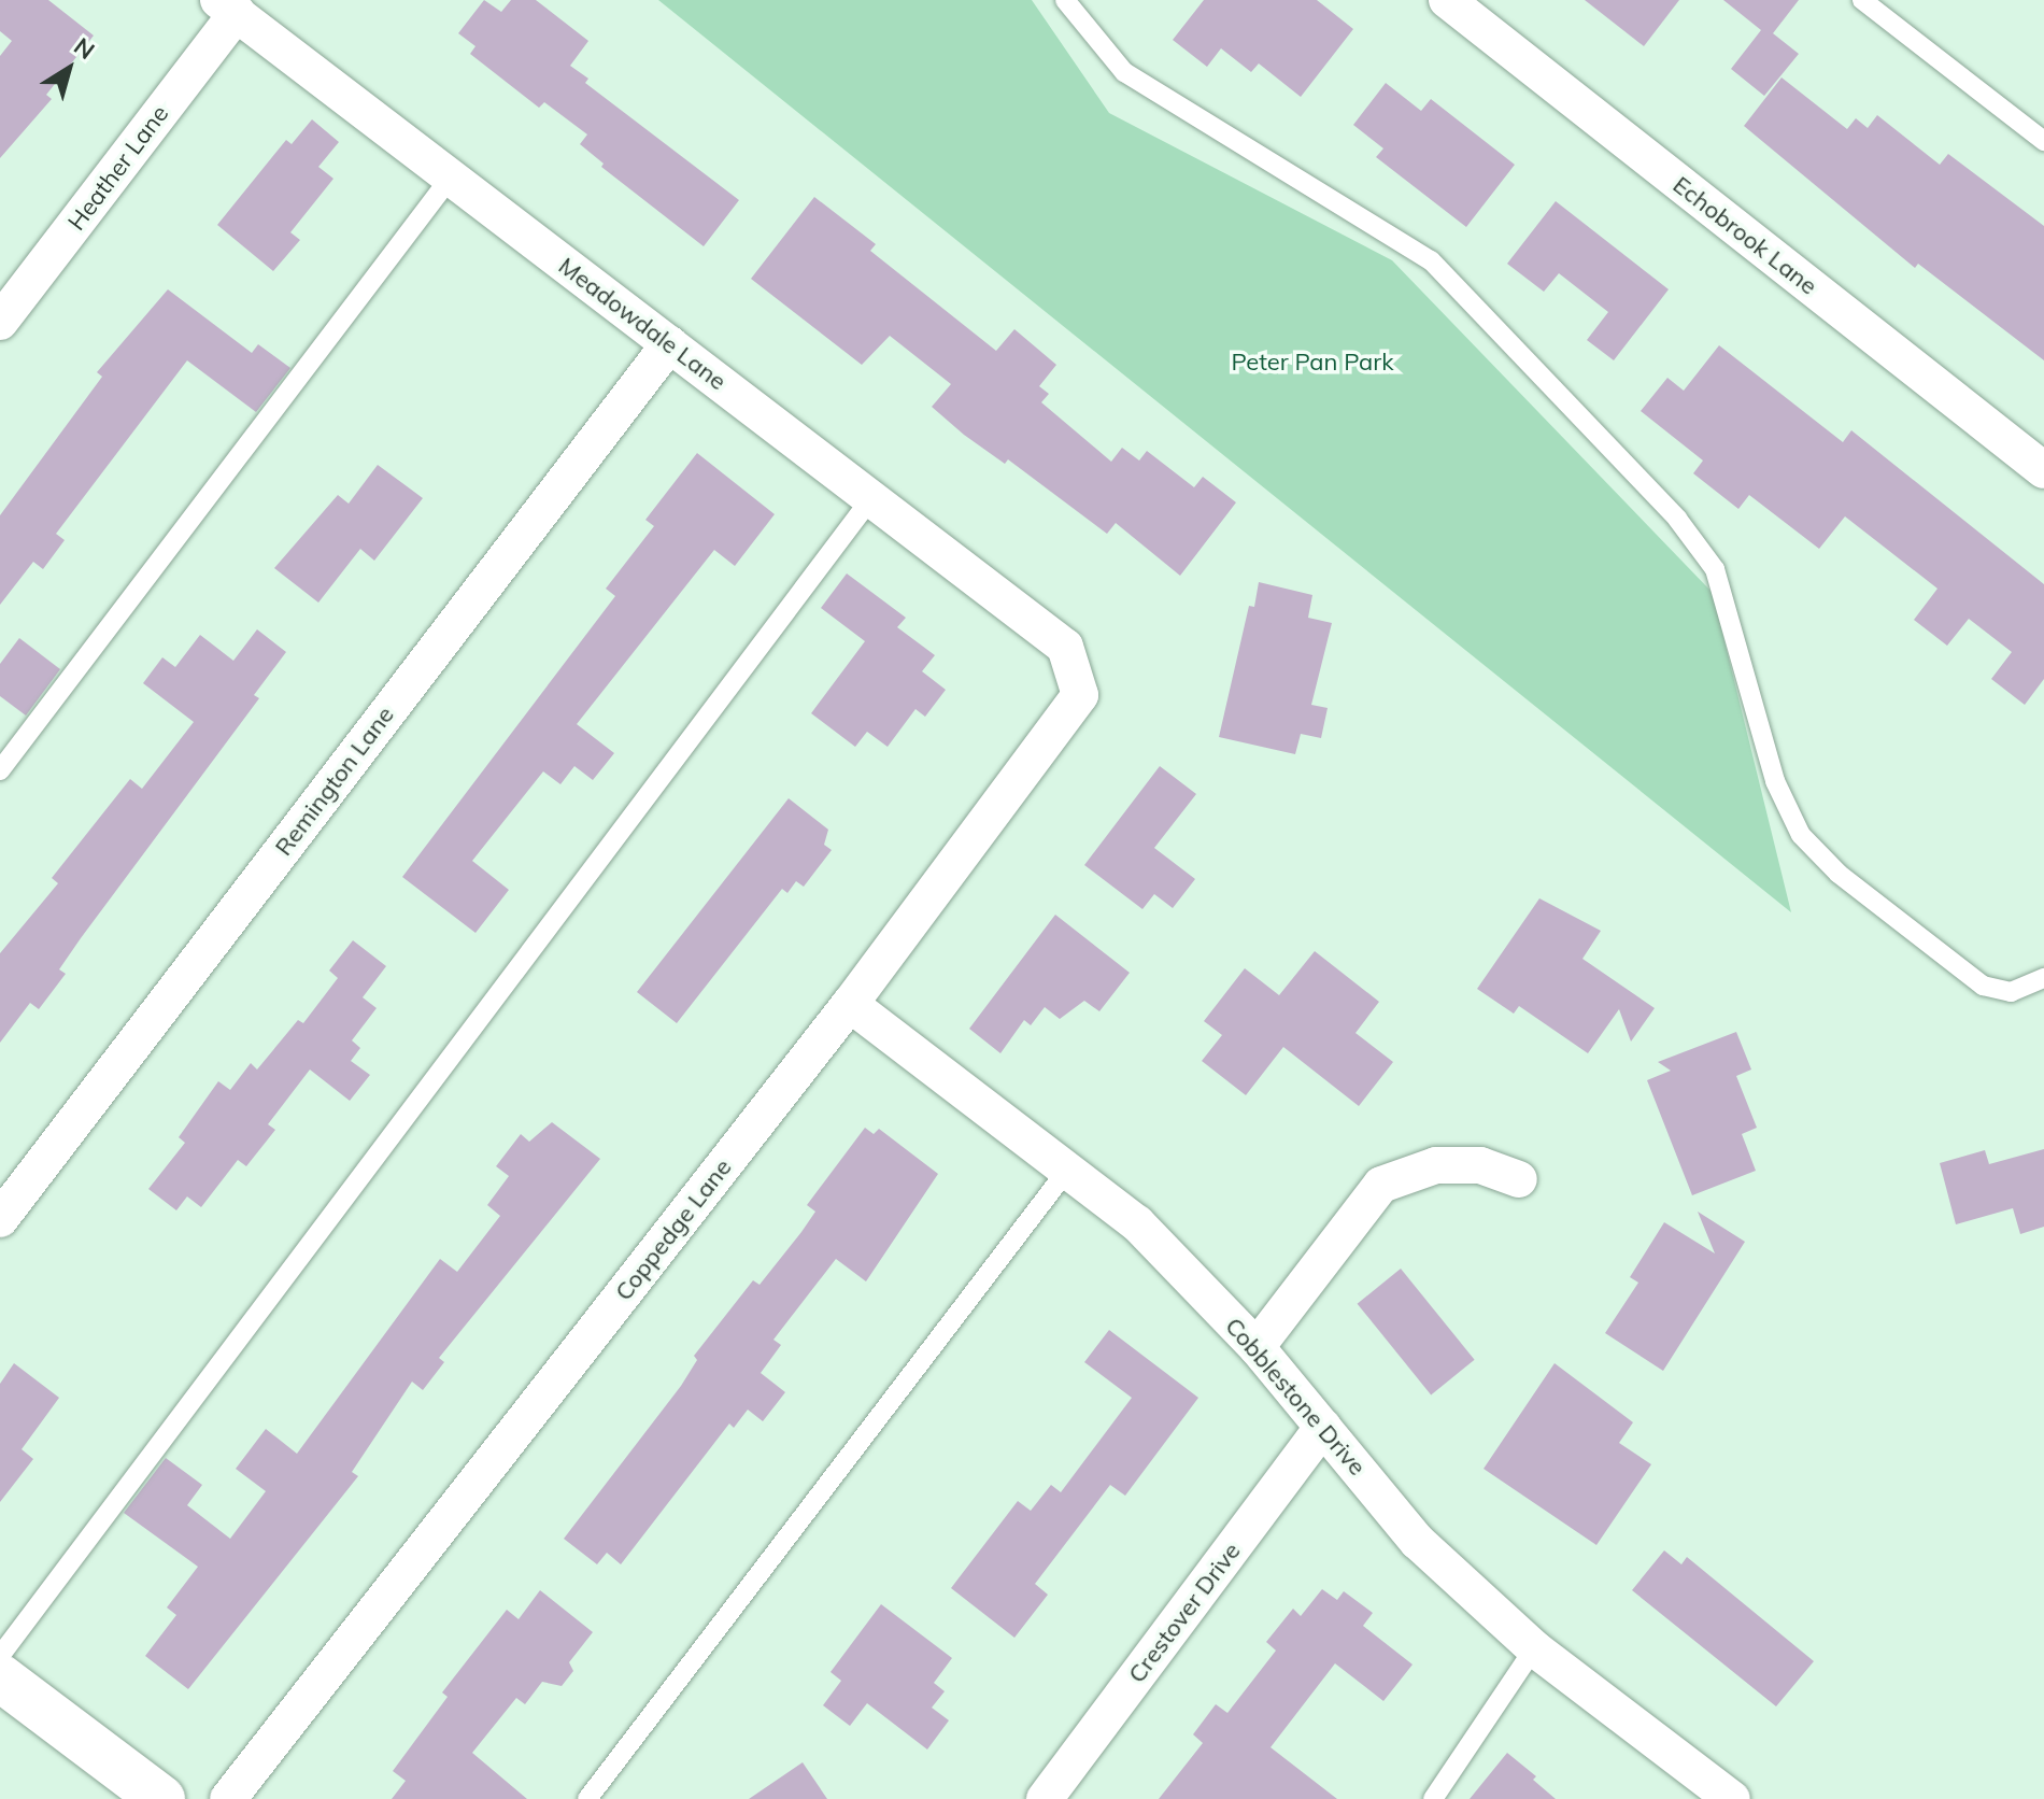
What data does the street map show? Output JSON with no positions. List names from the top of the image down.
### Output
{
  "streets": {
    "street": [
      "Heather Lane",
      "Echobrook Lane",
      "Meadowdale Lane",
      "Remington Lane",
      "Coppedge Lane",
      "Cobblestone Drive",
      "Crestover Drive"
    ]
  },
  "crossings": [
    ["Heather Lane", "Meadowdale Lane"],
    ["Meadowdale Lane", "Remington Lane"],
    ["Meadowdale Lane", "Coppedge Lane"],
    ["Coppedge Lane", "Cobblestone Drive"],
    ["Cobblestone Drive", "Crestover Drive"]
  ],
  "parks": ["Peter Pan Park"],
  "north": "top right"
}
